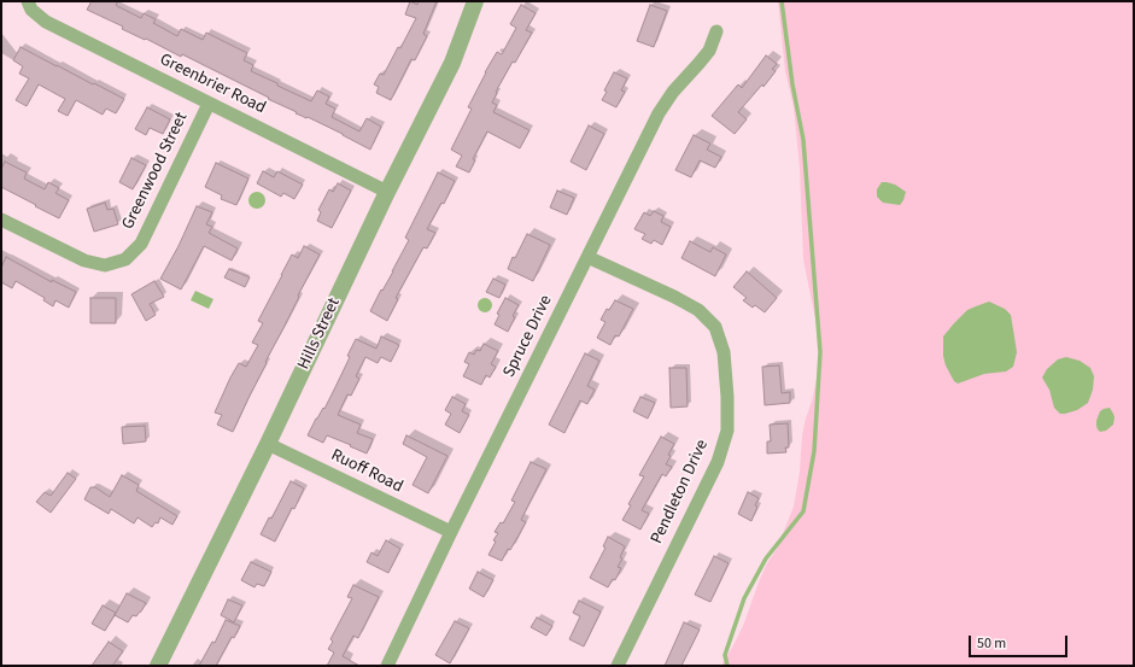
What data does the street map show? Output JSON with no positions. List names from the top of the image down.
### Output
{
  "streets": {
    "street": [
      "Greenbrier Road",
      "Greenwood Street",
      "Hills Street",
      "Spruce Drive",
      "Ruoff Road",
      "Pendleton Drive"
    ]
  },
  "crossings": [
    ["Greenbrier Road", "Greenwood Street"],
    ["Greenbrier Road", "Hills Street"],
    ["Hills Street", "Ruoff Road"],
    ["Spruce Drive", "Ruoff Road"],
    ["Spruce Drive", "Pendleton Drive"]
  ],
  "scale_bar": "50 m"
}
